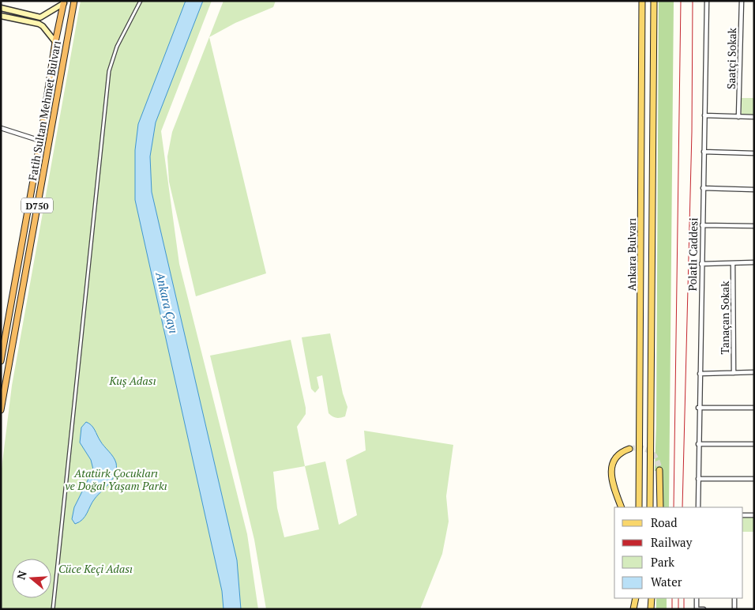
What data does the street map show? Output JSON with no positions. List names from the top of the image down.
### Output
{
  "streets": {
    "highway": ["Fatih Sultan Mehmet Bulvarı", "D750"],
    "main road": ["Ankara Bulvarı"],
    "street": ["Saatçi Sokak", "Polatlı Caddesi", "Tanaçan Sokak"]
  },
  "water": ["Ankara Çayı"],
  "parks": ["Kuş Adası", "Atatürk Çocukları ve Doğal Yaşam Parkı", "Cüce Keçi Adası"],
  "legend": [
    "Road",
    "Railway",
    "Park",
    "Water"
  ],
  "north": "left"
}
